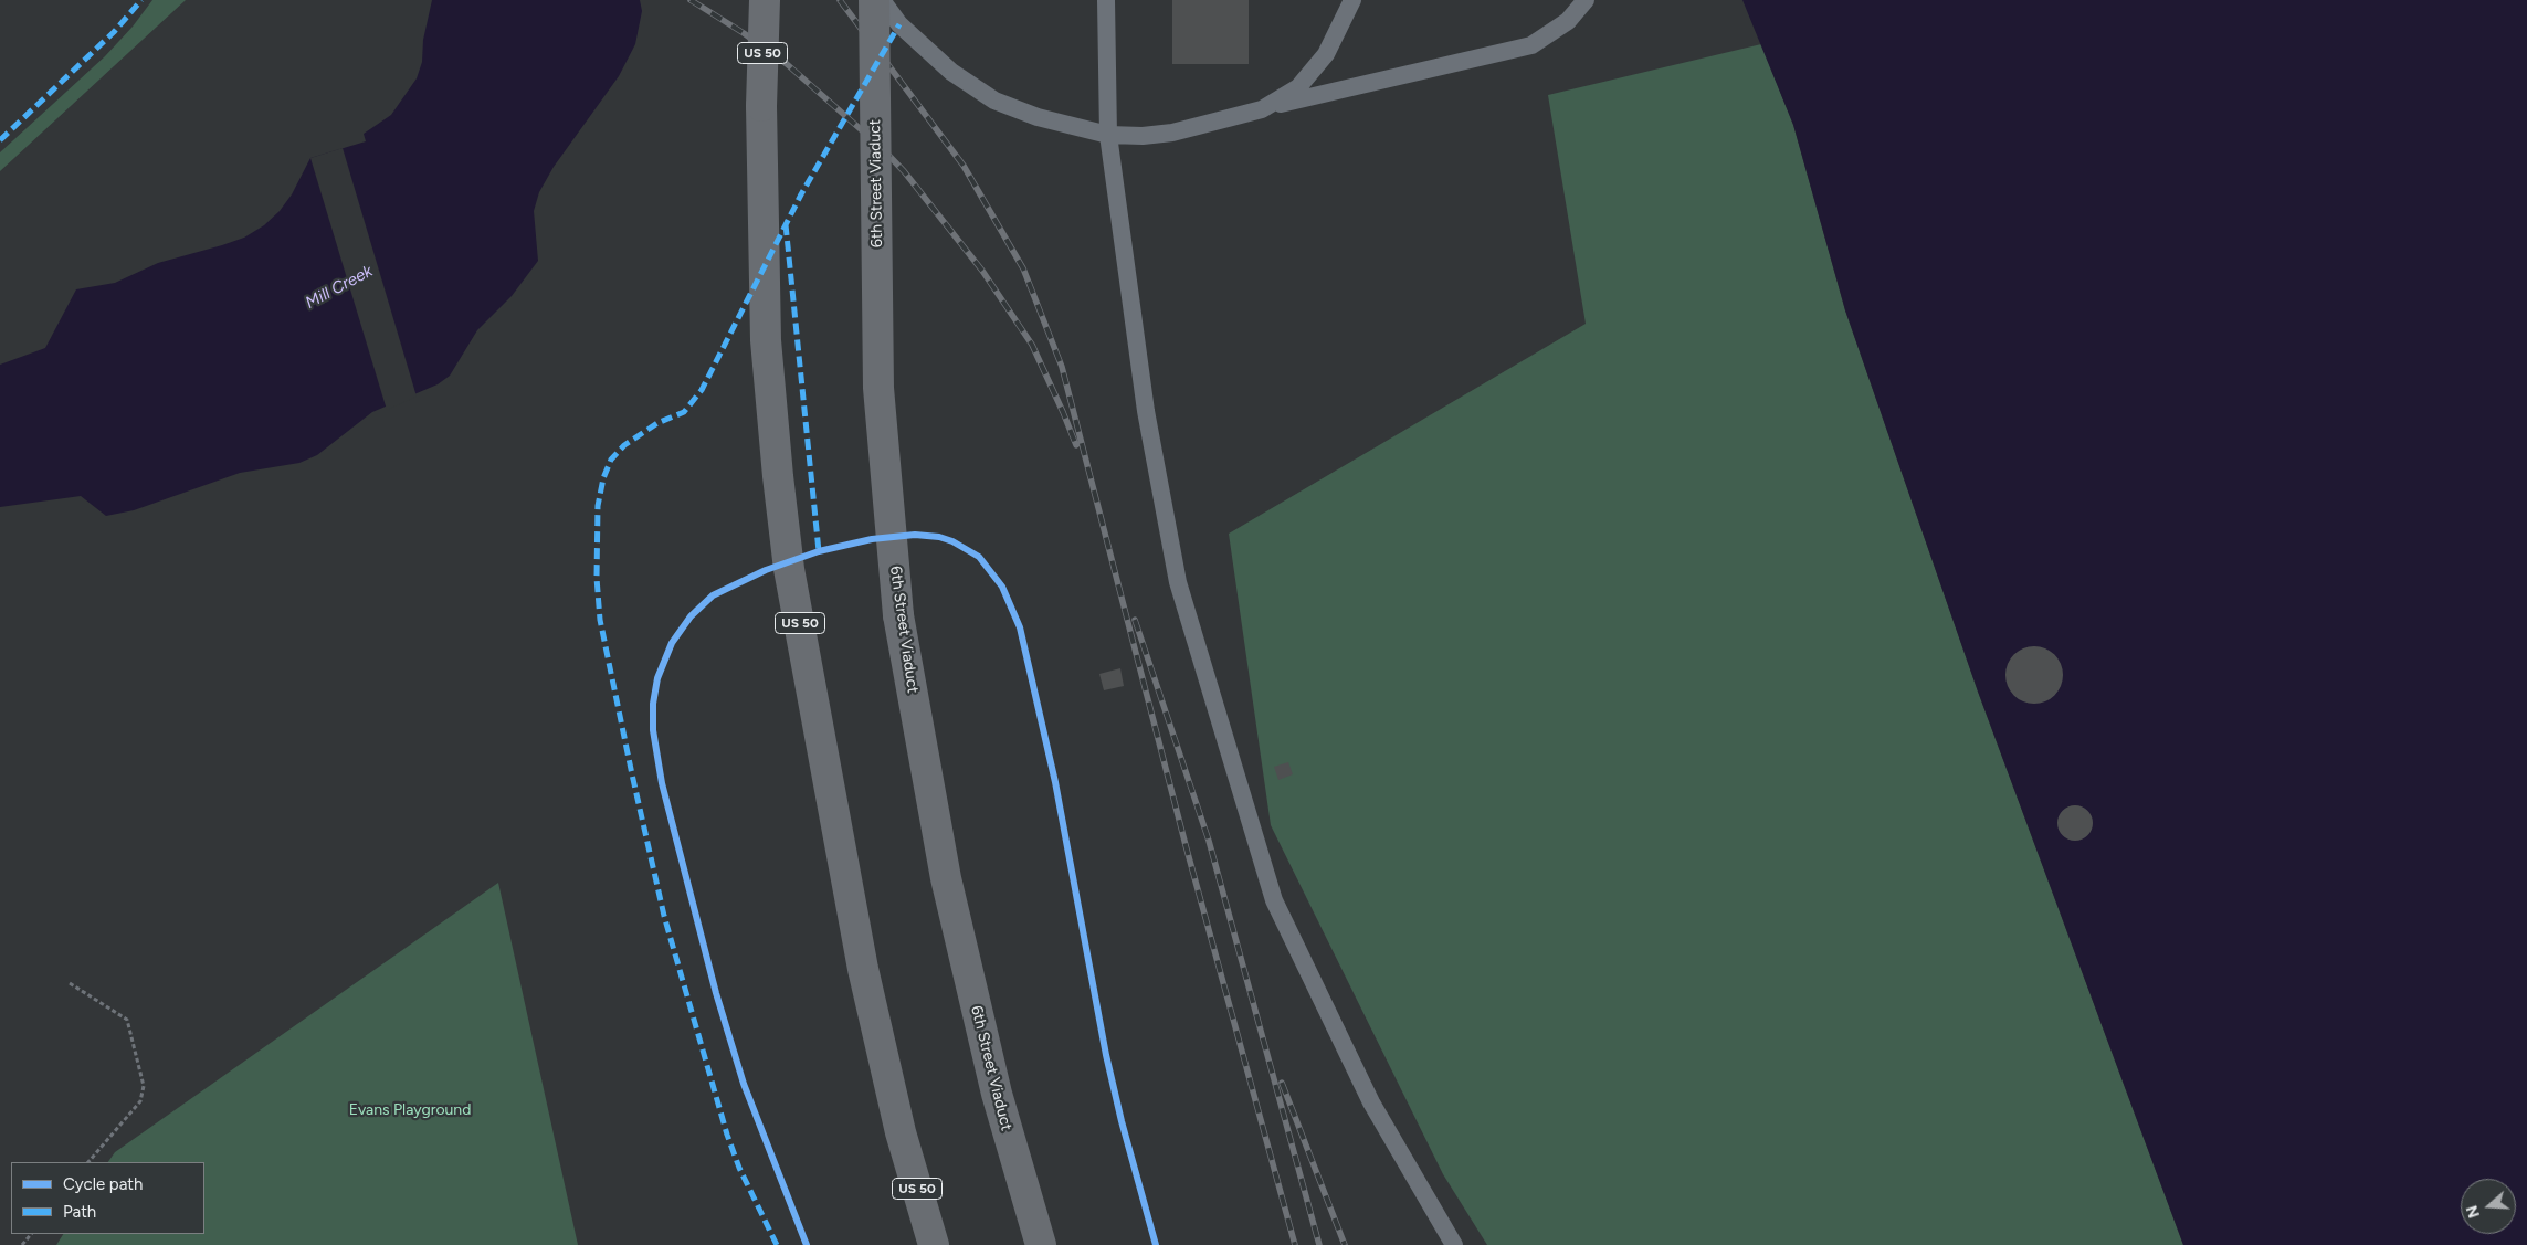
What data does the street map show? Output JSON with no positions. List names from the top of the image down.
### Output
{
  "streets": {
    "highway": ["US 50", "6th Street Viaduct"]
  },
  "water": ["Mill Creek"],
  "parks": ["Evans Playground"],
  "legend": ["Cycle path", "Path"],
  "north": "left"
}
